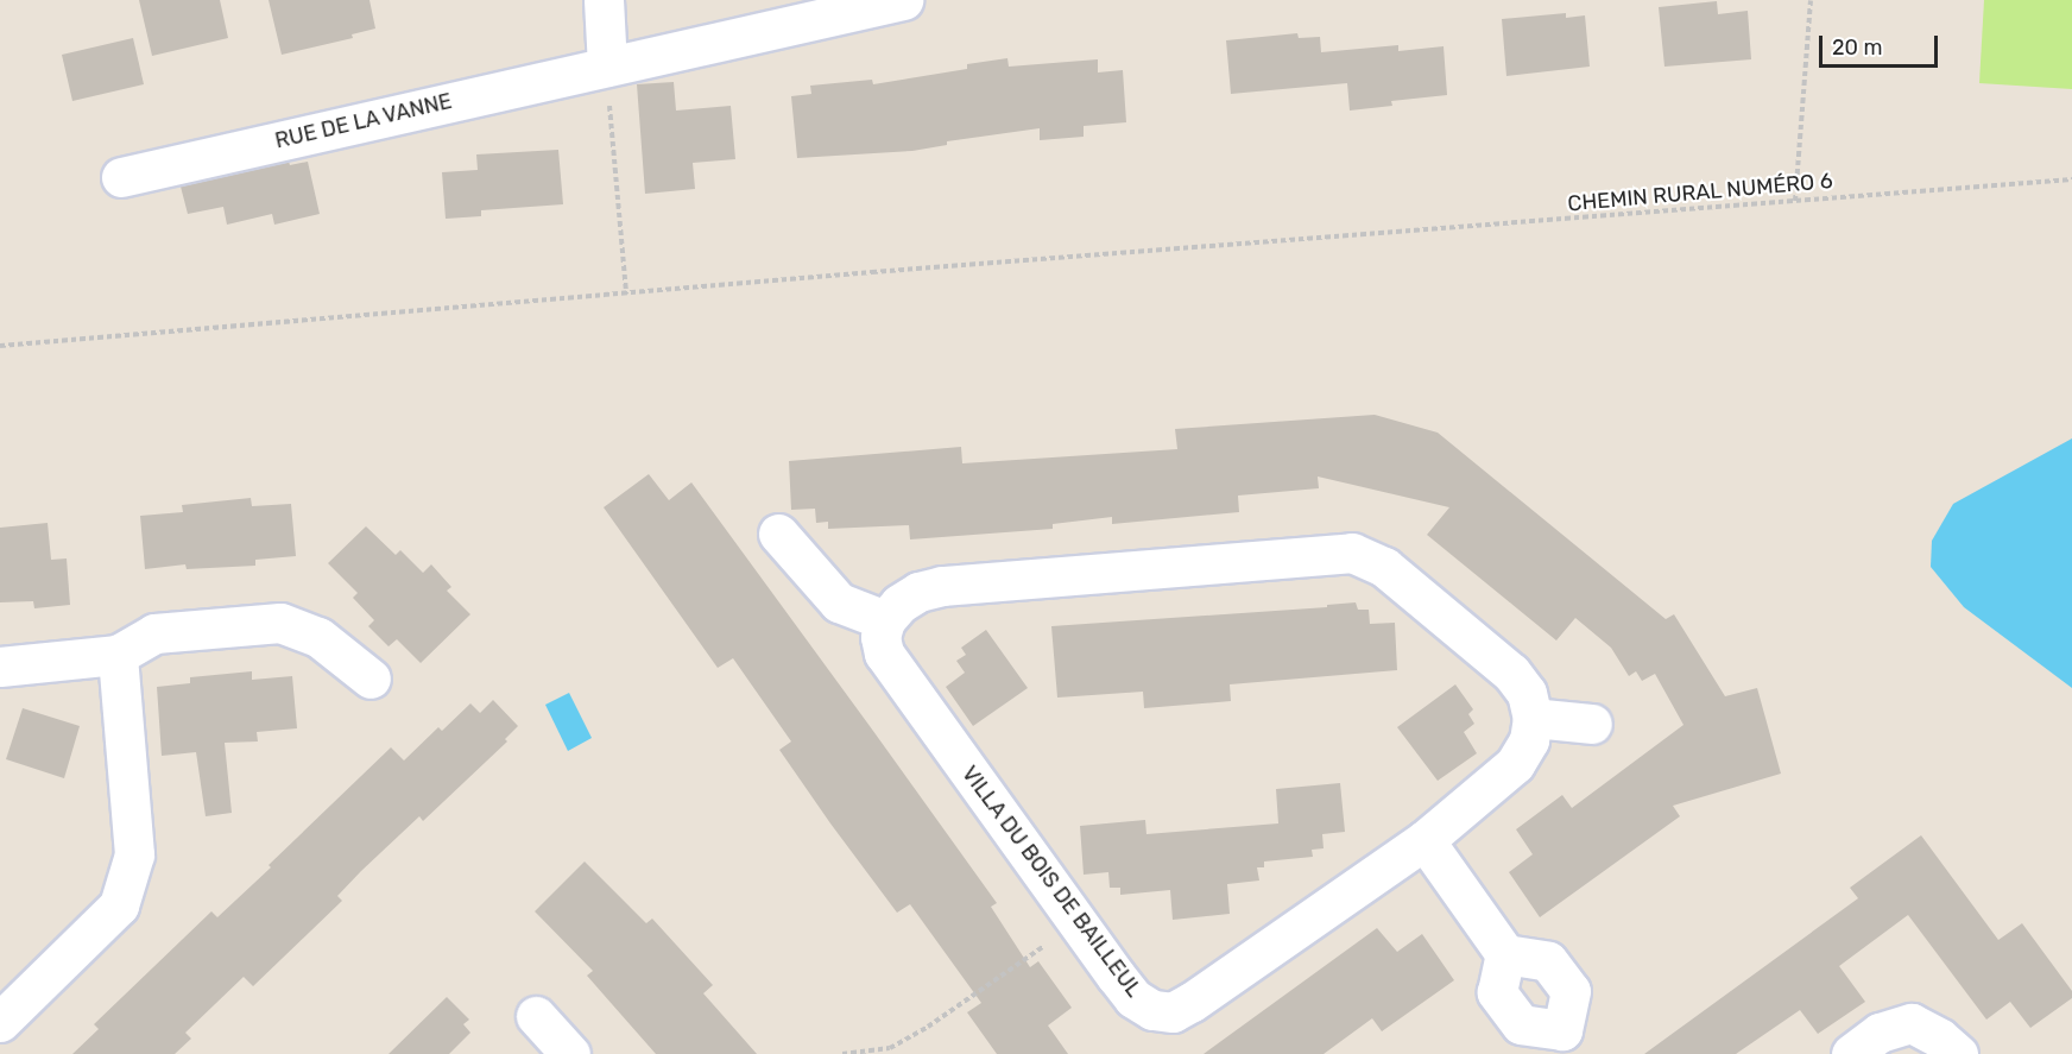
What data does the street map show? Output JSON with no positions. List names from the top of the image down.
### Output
{
  "streets": {
    "street": ["RUE DE LA VANNE", "VILLA DU BOIS DE BAILLEUL"],
    "path": ["CHEMIN RURAL NUMÉRO 6"]
  },
  "scale_bar": "20 m"
}
